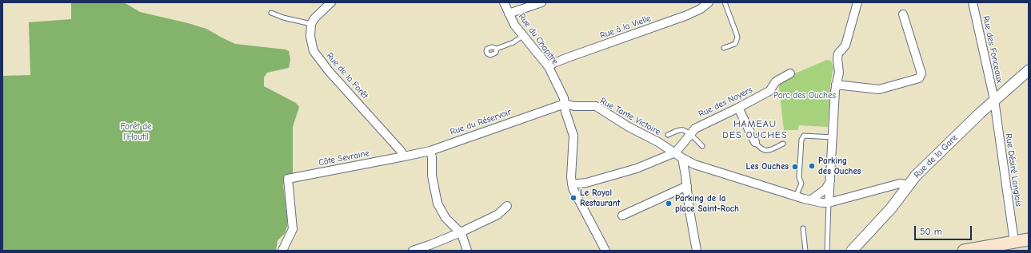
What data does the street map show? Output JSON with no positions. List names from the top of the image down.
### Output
{
  "streets": {
    "street": [
      "Rue à la Vielle",
      "Rue du Chapitre",
      "Rue des Fonceaux",
      "Rue de la Forêt",
      "Rue des Noyers",
      "Rue Tante Victoire",
      "Rue du Réservoir",
      "Rue de la Gare",
      "Côte Sevraine",
      "Rue Désiré Langlois"
    ]
  },
  "crossings": [
    ["Rue à la Vielle", "Rue du Chapitre"],
    ["Rue du Chapitre", "Rue Tante Victoire"],
    ["Rue du Chapitre", "Rue du Réservoir"],
    ["Rue des Fonceaux", "Rue de la Gare"],
    ["Rue des Fonceaux", "Rue Désiré Langlois"],
    ["Rue de la Forêt", "Rue du Réservoir"],
    ["Rue de la Forêt", "Côte Sevraine"],
    ["Rue des Noyers", "Rue Tante Victoire"],
    ["Rue Tante Victoire", "Rue du Réservoir"],
    ["Rue du Réservoir", "Côte Sevraine"],
    ["Rue de la Gare", "Rue Désiré Langlois"]
  ],
  "districts": ["HAMEAU DES OUCHES"],
  "parks": ["Parc des Ouches", "Forêt de l'Hautil"],
  "places": [
    "Parking des Ouches",
    "Les Ouches",
    "Le Royal Restaurant",
    "Parking de la place Saint-Roch"
  ],
  "scale_bar": "50 m"
}
